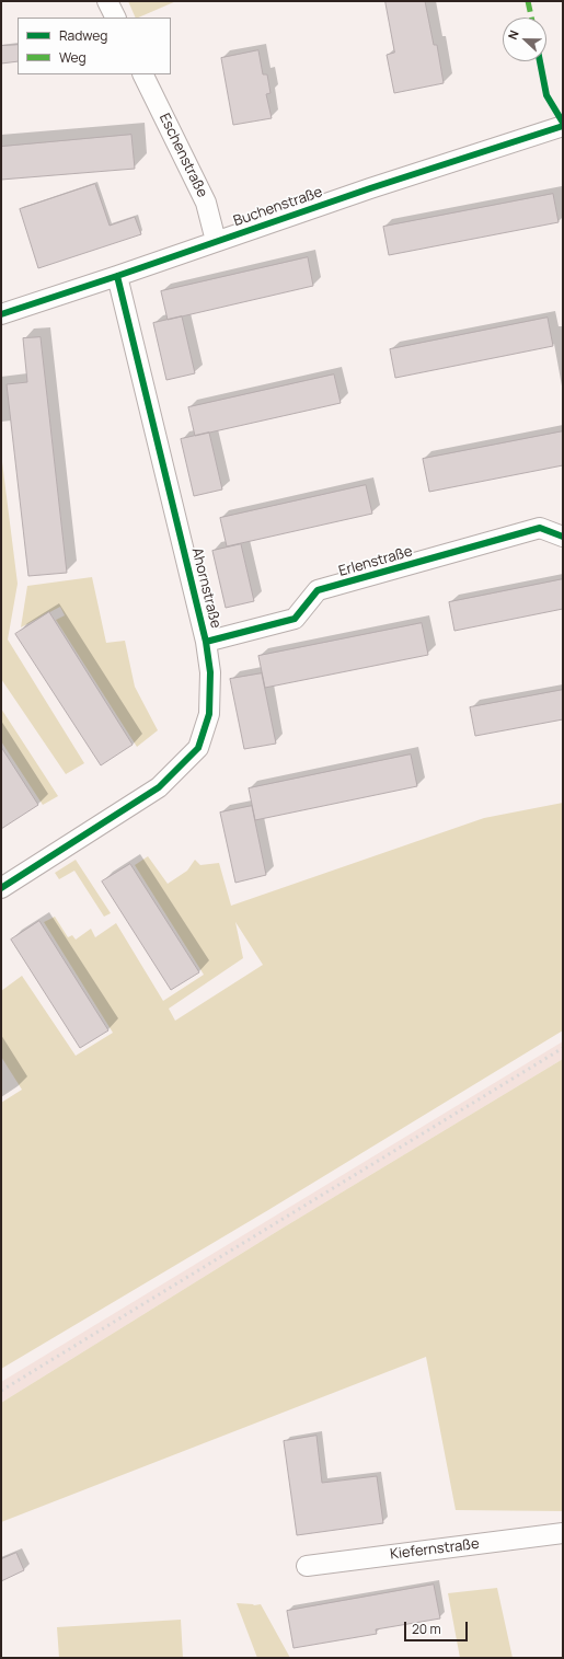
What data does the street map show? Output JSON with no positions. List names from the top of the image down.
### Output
{
  "streets": {
    "street": [
      "Eschenstraße",
      "Buchenstraße",
      "Erlenstraße",
      "Ahornstraße",
      "Kiefernstraße"
    ]
  },
  "crossings": [
    ["Eschenstraße", "Buchenstraße"],
    ["Buchenstraße", "Ahornstraße"],
    ["Erlenstraße", "Ahornstraße"]
  ],
  "legend": ["Radweg", "Weg"],
  "scale_bar": "20 m",
  "north": "left"
}
